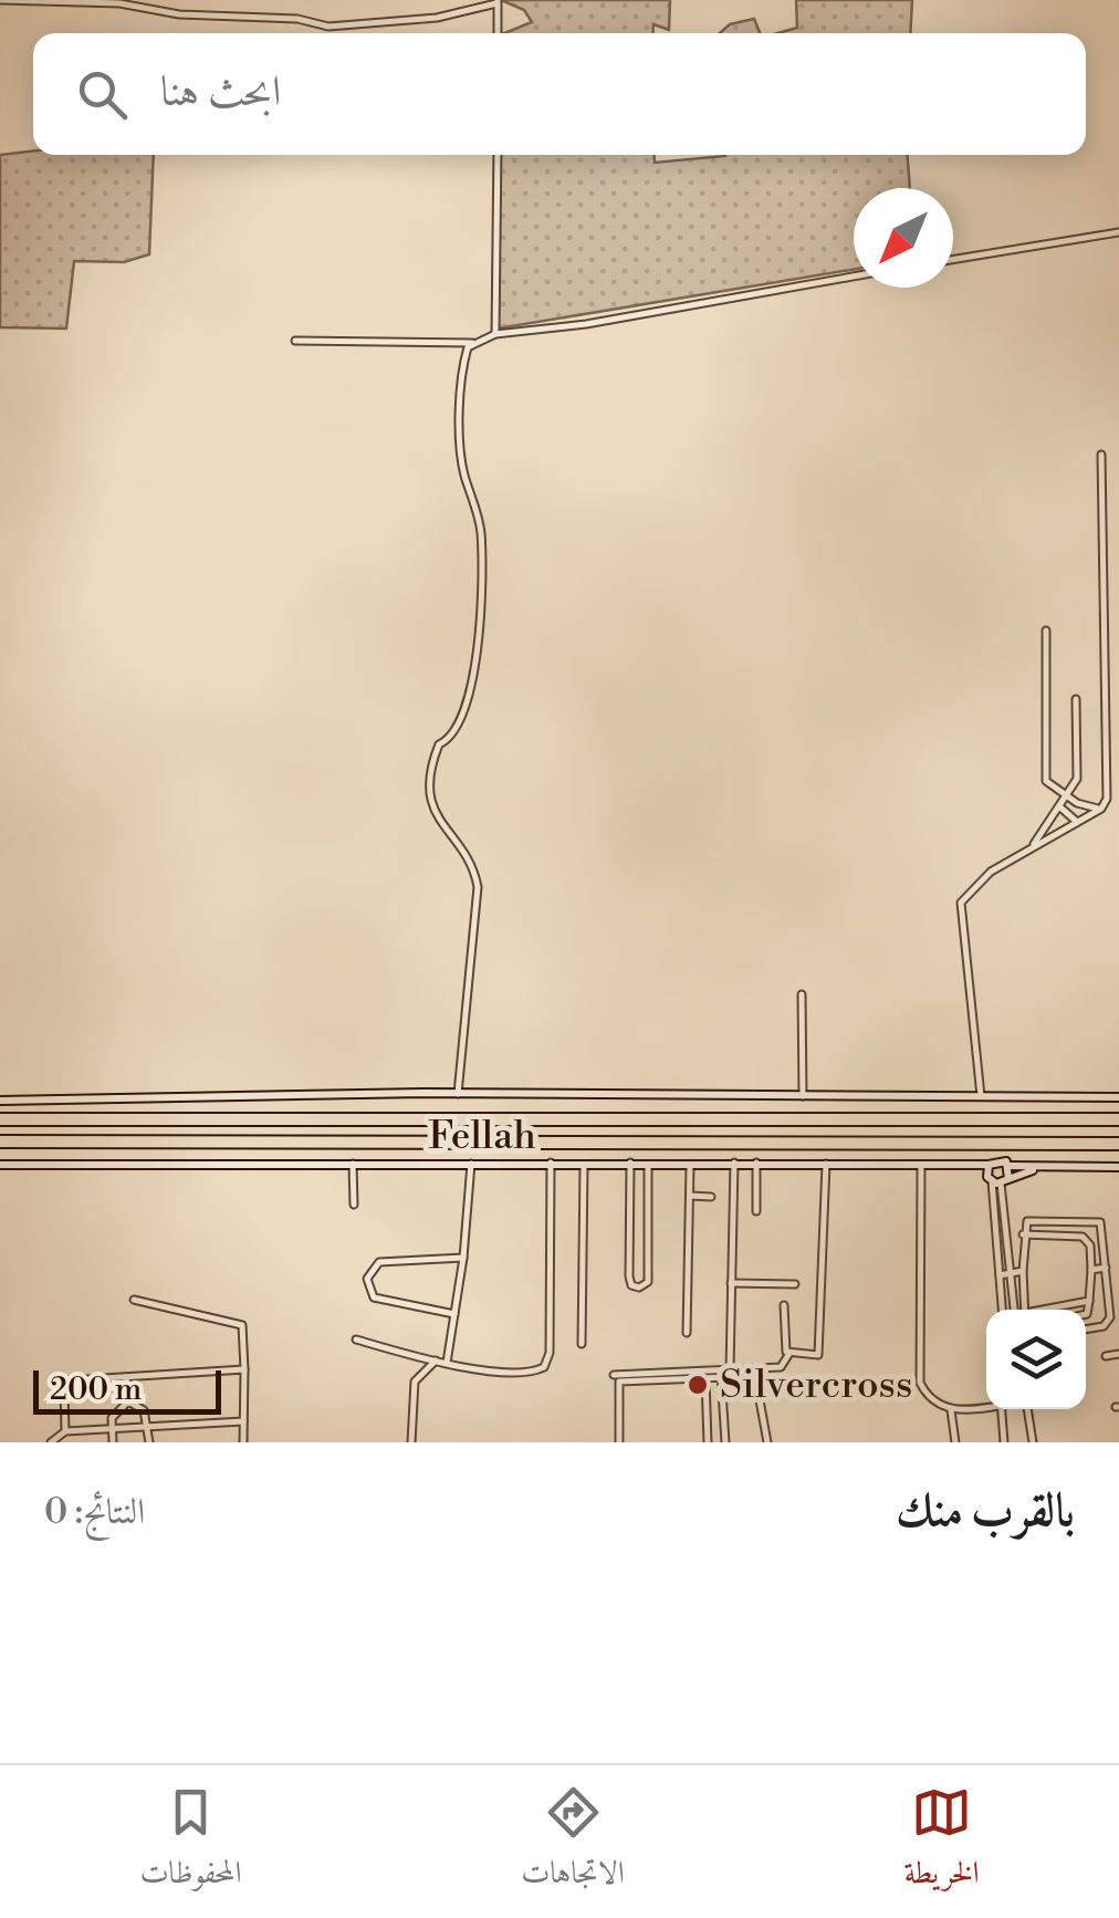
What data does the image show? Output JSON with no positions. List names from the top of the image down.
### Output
{
  "streets": {
    "street": ["Fellah"]
  },
  "places": ["Silvercross"],
  "scale_bar": "200 m",
  "north": "bottom left",
  "page": {
    "search": "ابحث هنا",
    "scale": "200 m",
    "heading": ["بالقرب منك", "النتائج: 0"],
    "nav": ["الخريطة", "الاتجاهات", "المحفوظات"]
  }
}
